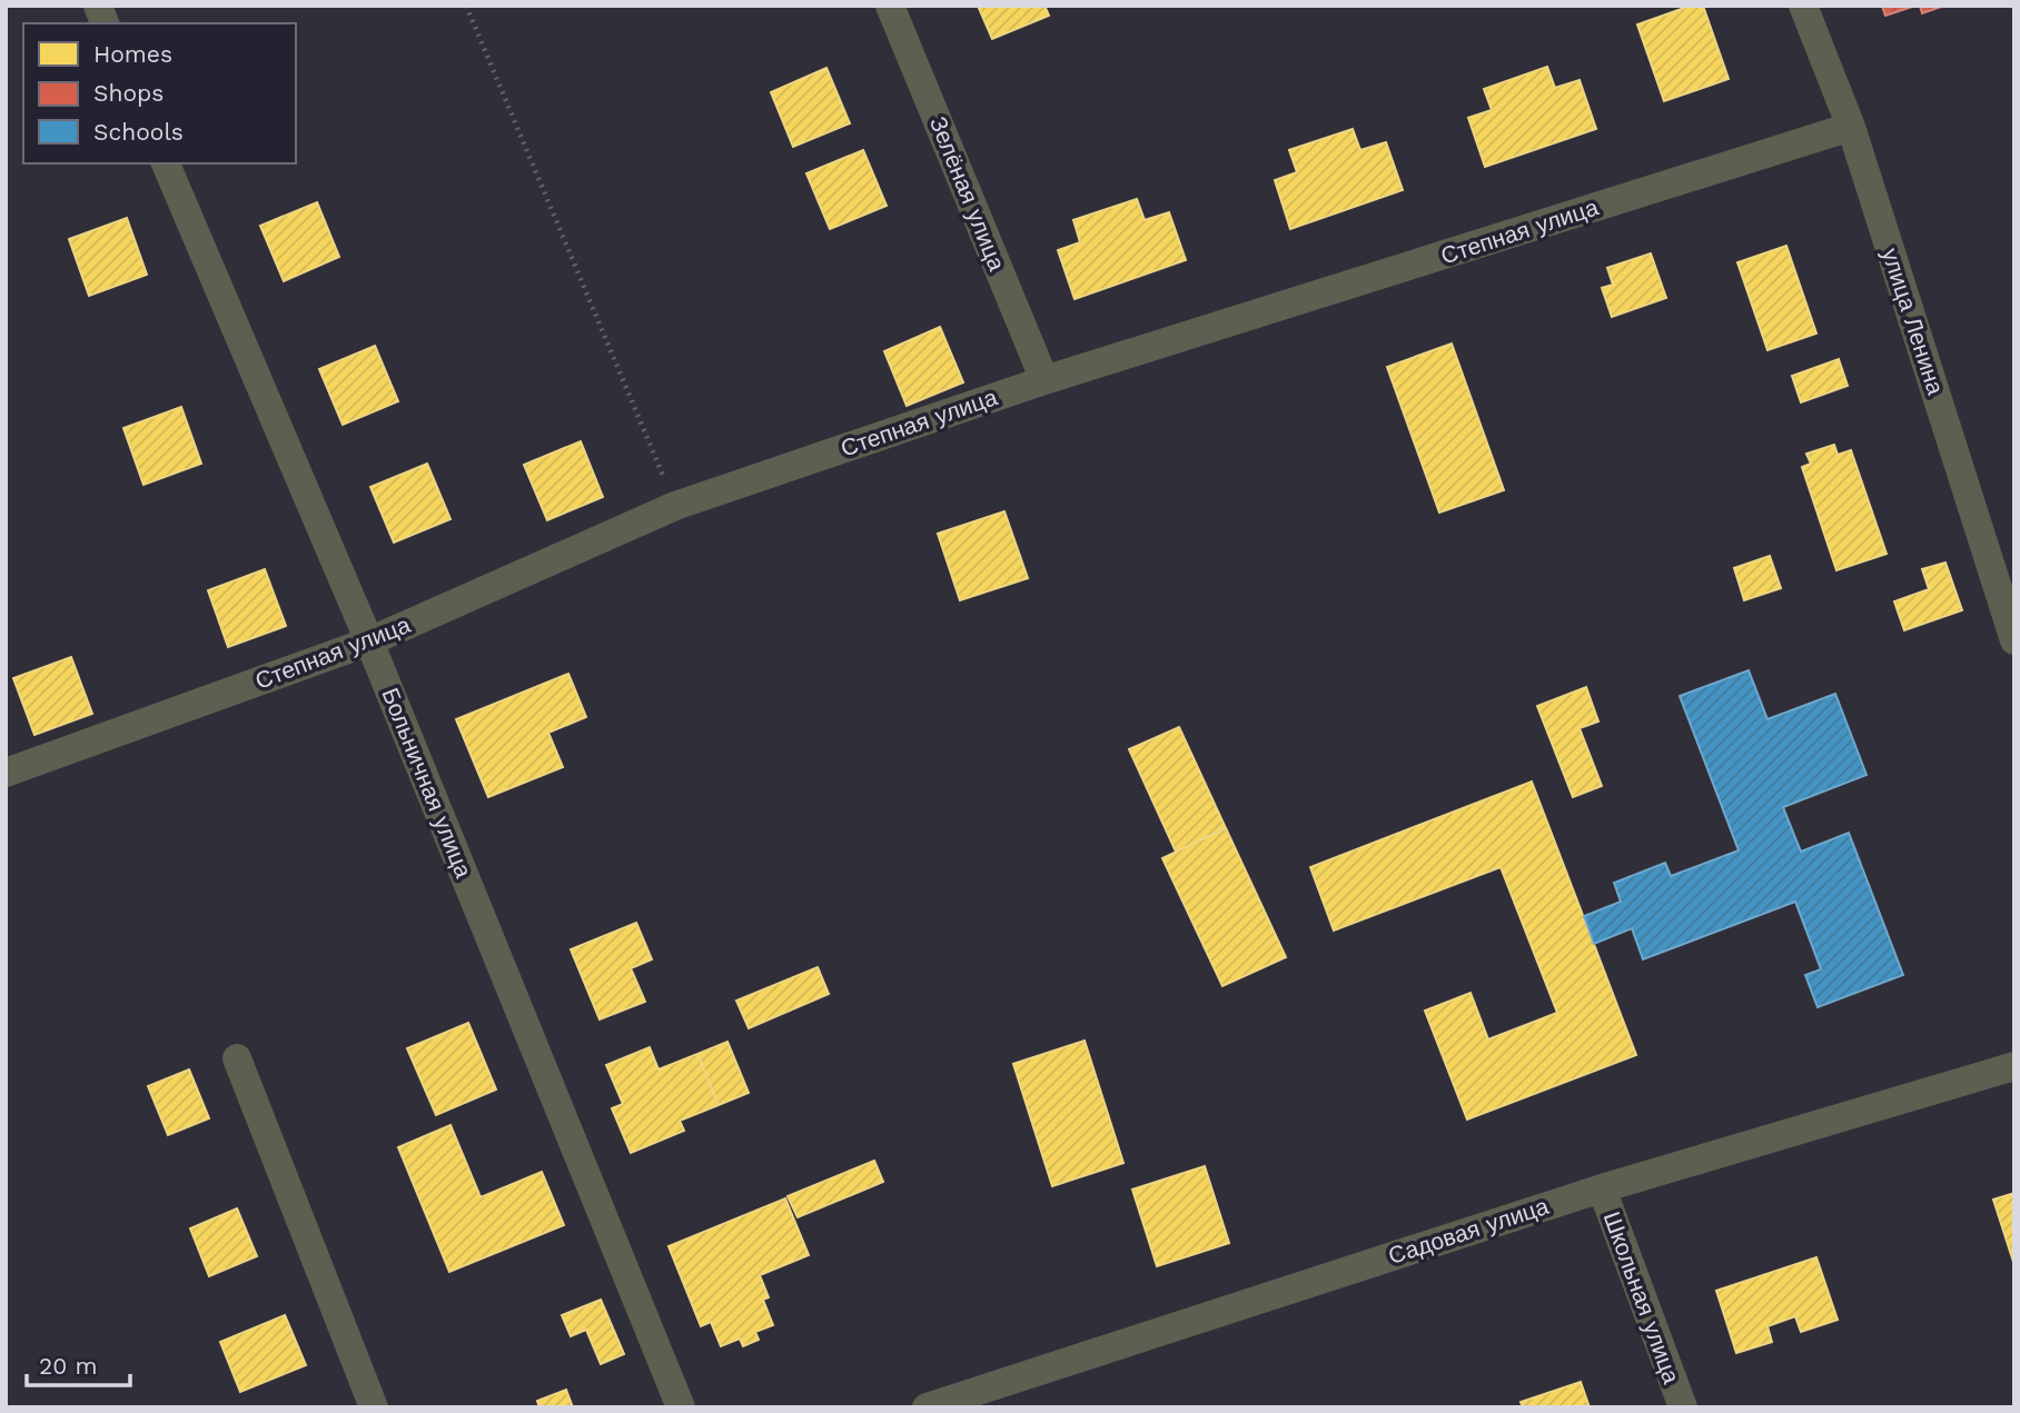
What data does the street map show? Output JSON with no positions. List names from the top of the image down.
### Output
{
  "streets": {
    "street": [
      "Зелёная улица",
      "Степная улица",
      "улица Ленина",
      "Больничная улица",
      "Садовая улица",
      "Школьная улица"
    ]
  },
  "crossings": [
    ["Зелёная улица", "Степная улица"],
    ["Степная улица", "улица Ленина"],
    ["Степная улица", "Больничная улица"],
    ["Садовая улица", "Школьная улица"]
  ],
  "legend": ["Homes", "Shops", "Schools"],
  "scale_bar": "20 m"
}
